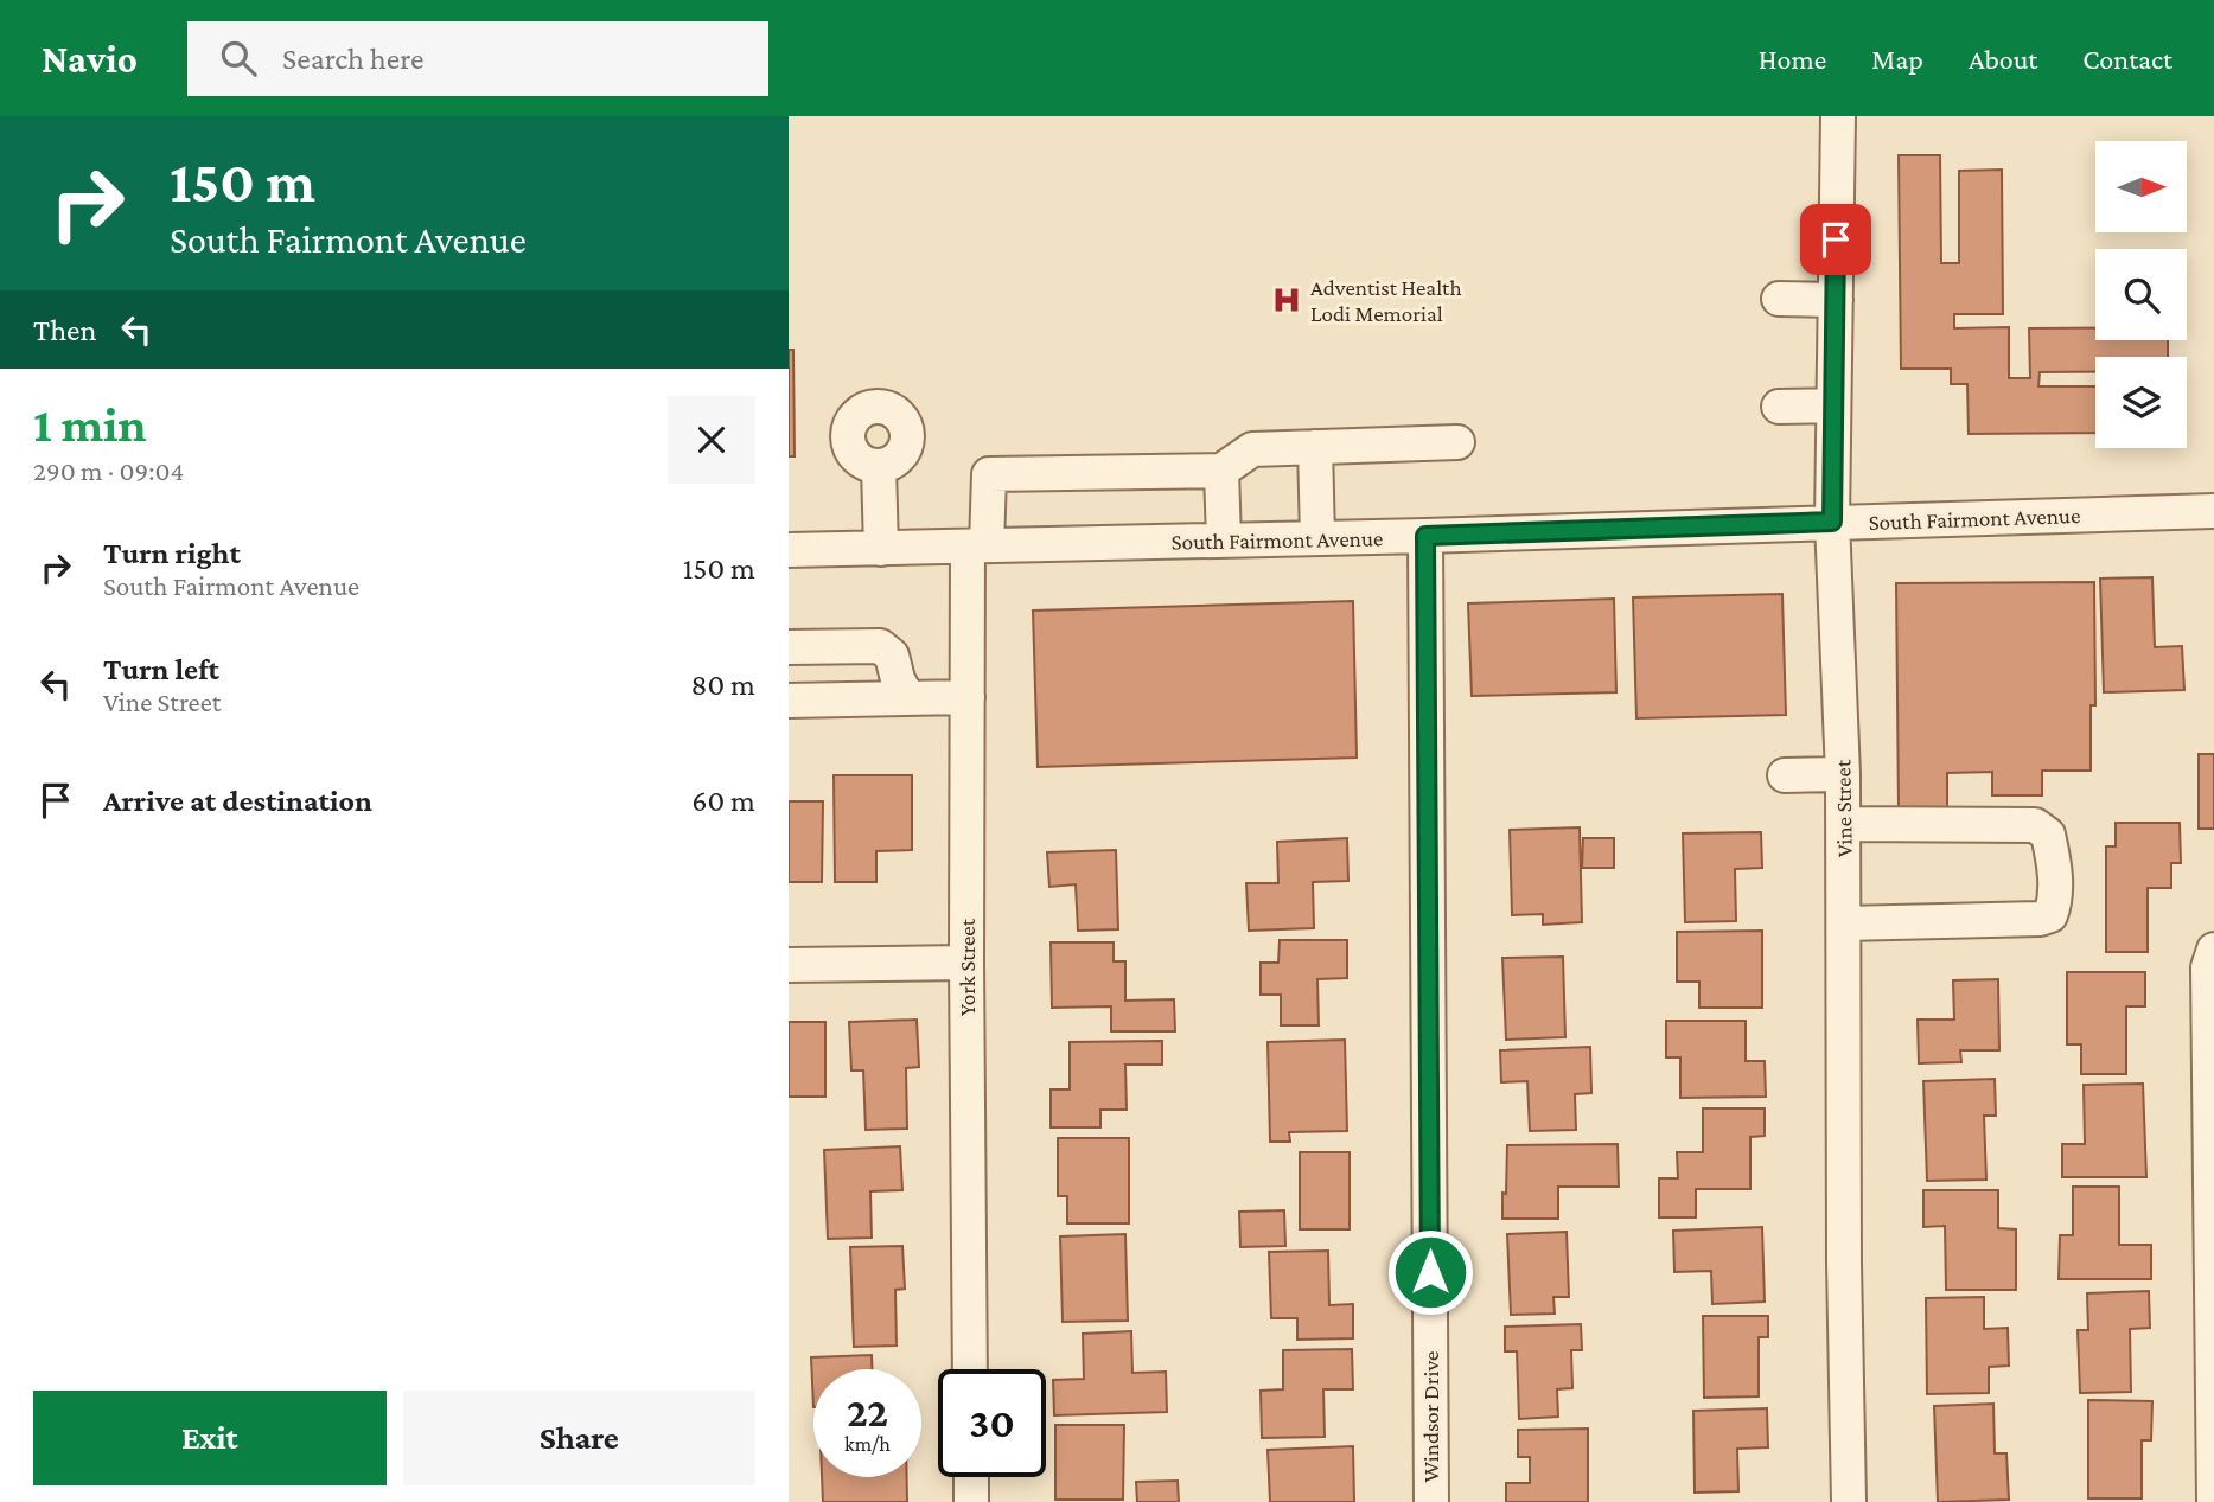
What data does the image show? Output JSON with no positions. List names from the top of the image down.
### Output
{
  "streets": {
    "street": [
      "South Fairmont Avenue",
      "Vine Street",
      "York Street",
      "Windsor Drive"
    ]
  },
  "crossings": [
    ["South Fairmont Avenue", "Vine Street"],
    ["South Fairmont Avenue", "York Street"],
    ["South Fairmont Avenue", "Windsor Drive"]
  ],
  "places": {
    "hospital": ["Adventist Health Lodi Memorial"]
  },
  "north": "right",
  "page": {
    "header": "Navio",
    "search": "Search here",
    "nav": [
      "Home",
      "Map",
      "About",
      "Contact"
    ],
    "turn": ["150 m", "South Fairmont Avenue"],
    "then": "Then",
    "heading": ["1 min", "290 m · 09:04"],
    "list": [
      {
        "name": "Turn right",
        "note": "South Fairmont Avenue",
        "value": "150 m"
      },
      {
        "name": "Turn left",
        "note": "Vine Street",
        "value": "80 m"
      },
      {
        "name": "Arrive at destination",
        "value": "60 m"
      }
    ],
    "speed": "22 km/h",
    "limit": "30",
    "buttons": ["Exit", "Share"]
  }
}
